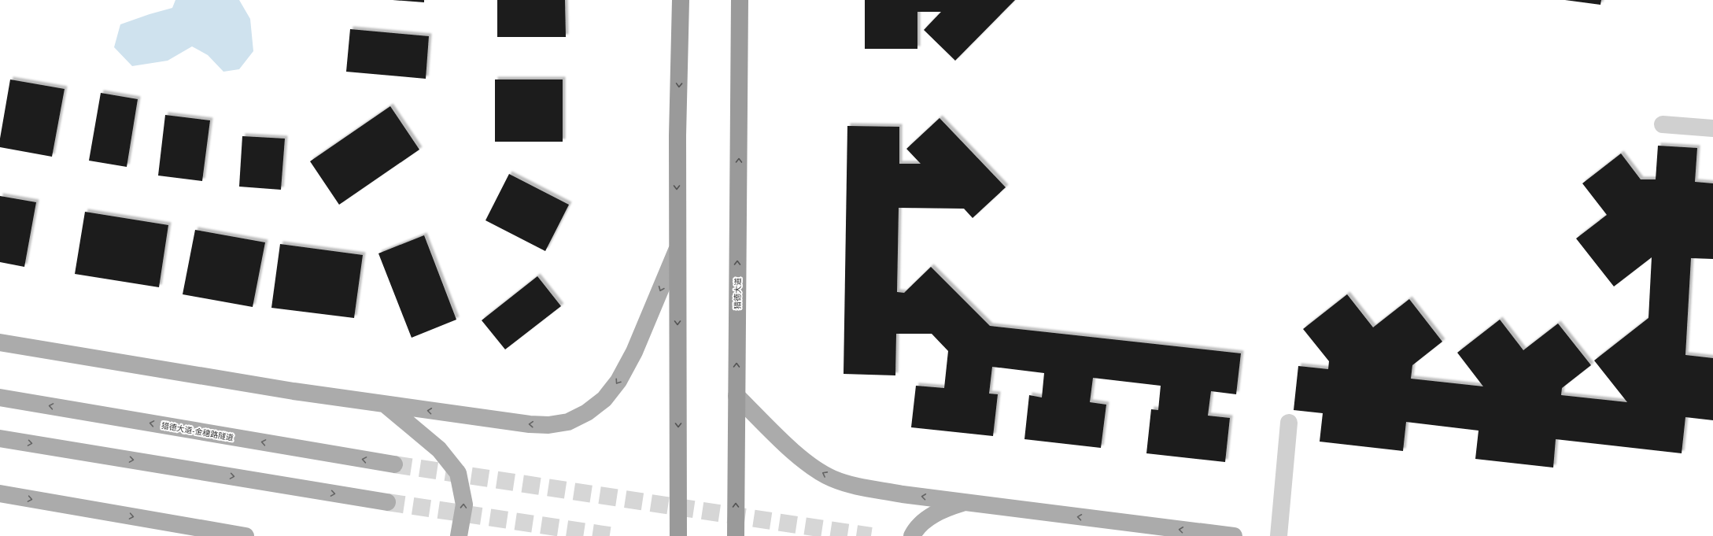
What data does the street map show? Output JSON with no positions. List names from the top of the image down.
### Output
{
  "streets": {
    "highway": ["猎德大道"],
    "main road": ["猎德大道-金穗路隧道"]
  }
}
